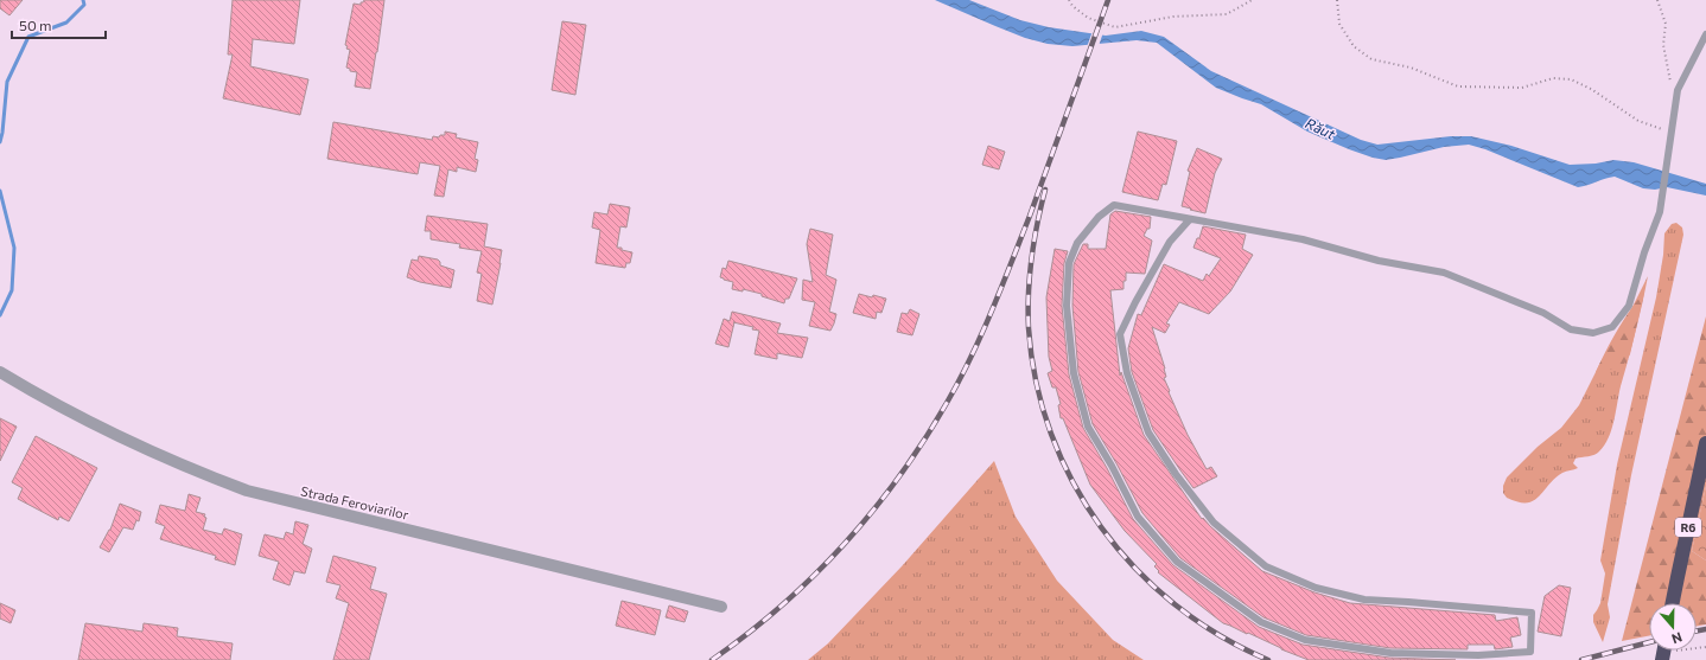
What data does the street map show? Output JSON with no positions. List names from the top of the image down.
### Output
{
  "streets": {
    "highway": ["R6"],
    "street": ["Strada Feroviarilor"]
  },
  "water": ["Răut"],
  "scale_bar": "50 m",
  "north": "bottom"
}
